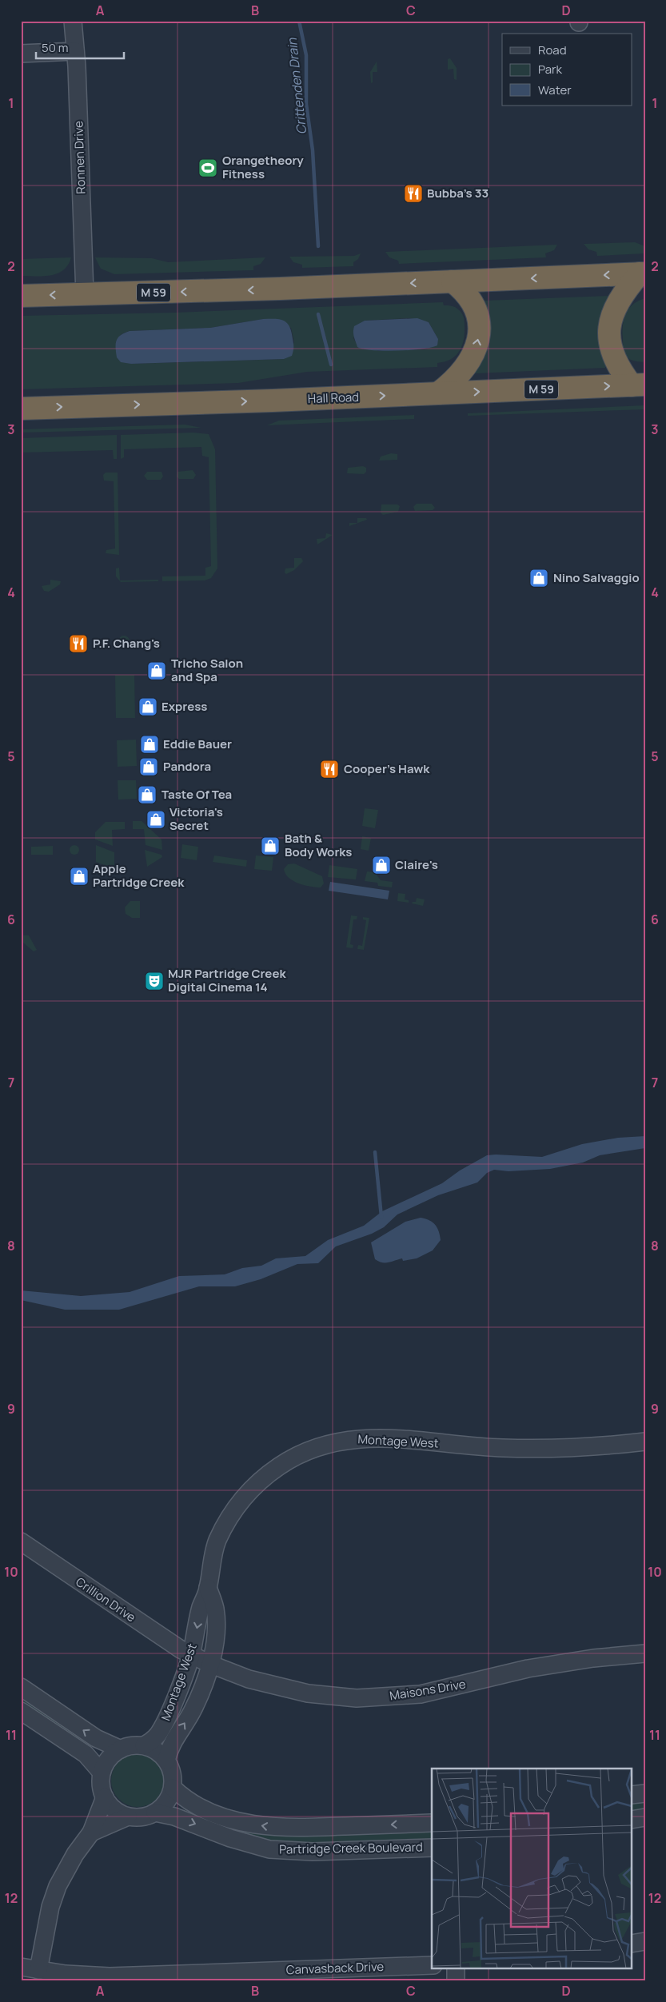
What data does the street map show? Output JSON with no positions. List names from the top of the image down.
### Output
{
  "streets": {
    "highway": ["M 59", "Hall Road"],
    "street": [
      "Ronnen Drive",
      "Montage West",
      "Crillion Drive",
      "Maisons Drive",
      "Partridge Creek Boulevard",
      "Canvasback Drive"
    ]
  },
  "crossings": [
    ["Ronnen Drive", "M 59"],
    ["Montage West", "Crillion Drive"],
    ["Montage West", "Maisons Drive"],
    ["Montage West", "Partridge Creek Boulevard"],
    ["Crillion Drive", "Maisons Drive"]
  ],
  "water": ["Crittenden Drain"],
  "places": {
    "sports": ["Orangetheory Fitness"],
    "restaurant": ["Bubba's 33", "P.F. Chang's", "Cooper's Hawk"],
    "shop": [
      "Nino Salvaggio",
      "Tricho Salon and Spa",
      "Express",
      "Eddie Bauer",
      "Pandora",
      "Taste Of Tea",
      "Victoria's Secret",
      "Bath & Body Works",
      "Claire's",
      "Apple Partridge Creek"
    ],
    "theatre": ["MJR Partridge Creek Digital Cinema 14"]
  },
  "legend": ["Road", "Park", "Water"],
  "scale_bar": "50 m",
  "grid": {
    "columns": [
      "A",
      "B",
      "C",
      "D"
    ],
    "rows": [
      "1",
      "2",
      "3",
      "4",
      "5",
      "6",
      "7",
      "8",
      "9",
      "10",
      "11",
      "12"
    ]
  }
}
